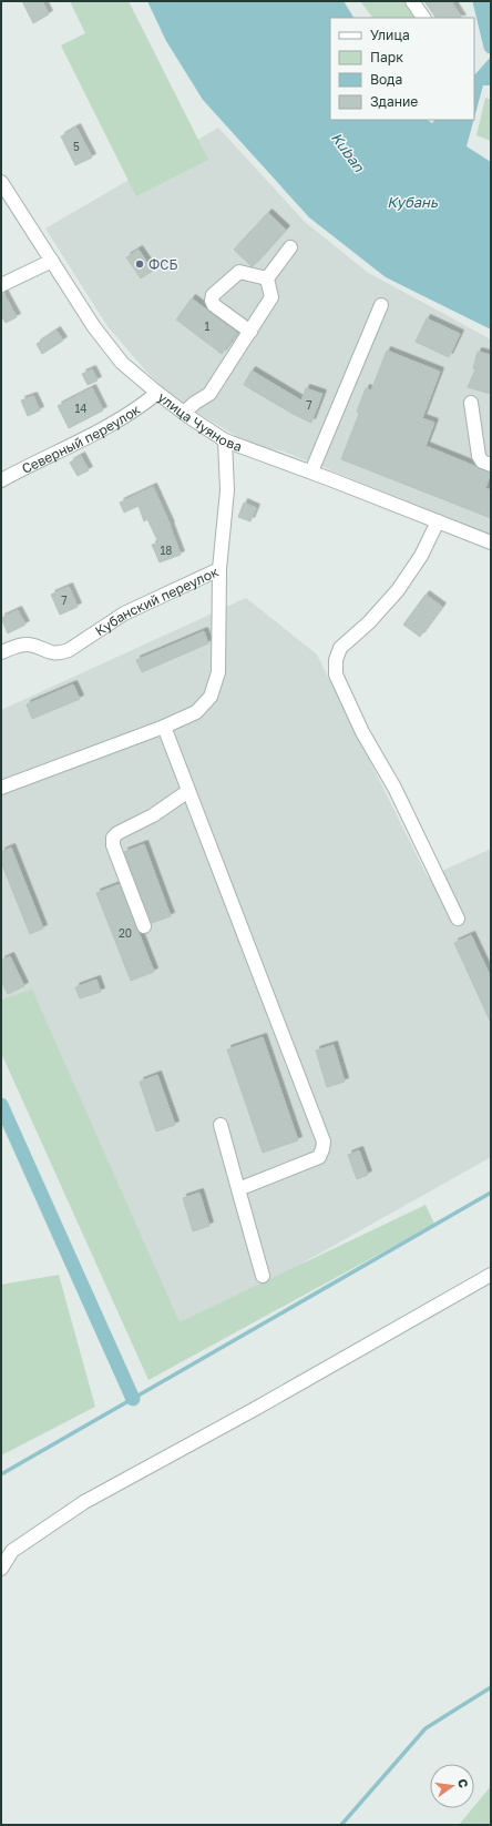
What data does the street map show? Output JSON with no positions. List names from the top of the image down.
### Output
{
  "streets": {
    "street": ["улица Чуянова", "Северный переулок", "Кубанский переулок"]
  },
  "crossings": [
    ["улица Чуянова", "Северный переулок"],
    ["улица Чуянова", "Кубанский переулок"]
  ],
  "water": ["Kuban", "Кубань"],
  "places": ["ФСБ"],
  "house_numbers": [
    "5",
    "1",
    "7",
    "14",
    "18",
    "7",
    "20"
  ],
  "legend": [
    "Улица",
    "Парк",
    "Вода",
    "Здание"
  ],
  "north": "right"
}
